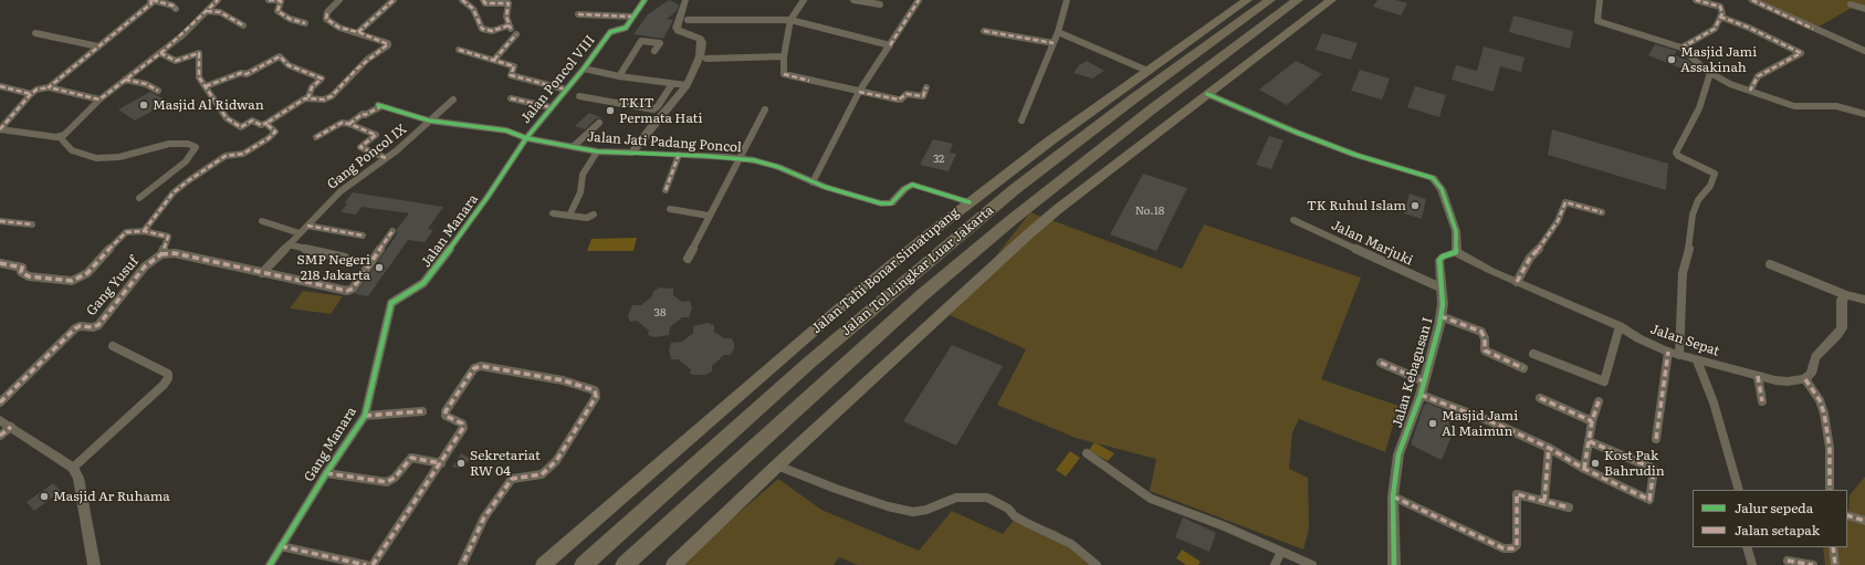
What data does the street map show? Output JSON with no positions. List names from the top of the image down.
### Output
{
  "streets": {
    "highway": ["Jalan Tahi Bonar Simatupang", "Jalan Tol Lingkar Luar Jakarta"],
    "street": [
      "Jalan Poncol VIII",
      "Jalan Jati Padang Poncol",
      "Gang Poncol IX",
      "Jalan Manara",
      "Jalan Marjuki",
      "Gang Yusuf",
      "Jalan Sepat",
      "Jalan Kebagusan I",
      "Gang Manara"
    ]
  },
  "crossings": [
    ["Jalan Poncol VIII", "Jalan Jati Padang Poncol"],
    ["Jalan Poncol VIII", "Jalan Manara"],
    ["Jalan Jati Padang Poncol", "Gang Poncol IX"],
    ["Jalan Jati Padang Poncol", "Jalan Manara"],
    ["Jalan Jati Padang Poncol", "Jalan Tahi Bonar Simatupang"],
    ["Jalan Manara", "Gang Manara"],
    ["Jalan Marjuki", "Jalan Kebagusan I"],
    ["Jalan Sepat", "Jalan Kebagusan I"]
  ],
  "places": [
    "Masjid Jami Assakinah",
    "Masjid Al Ridwan",
    "TKIT Permata Hati",
    "TK Ruhul Islam",
    "SMP Negeri 218 Jakarta",
    "Masjid Jami Al Maimun",
    "Sekretariat RW 04",
    "Kost Pak Bahrudin",
    "Masjid Ar Ruhama"
  ],
  "house_numbers": ["32", "No.18", "38"],
  "legend": ["Jalur sepeda", "Jalan setapak"]
}
